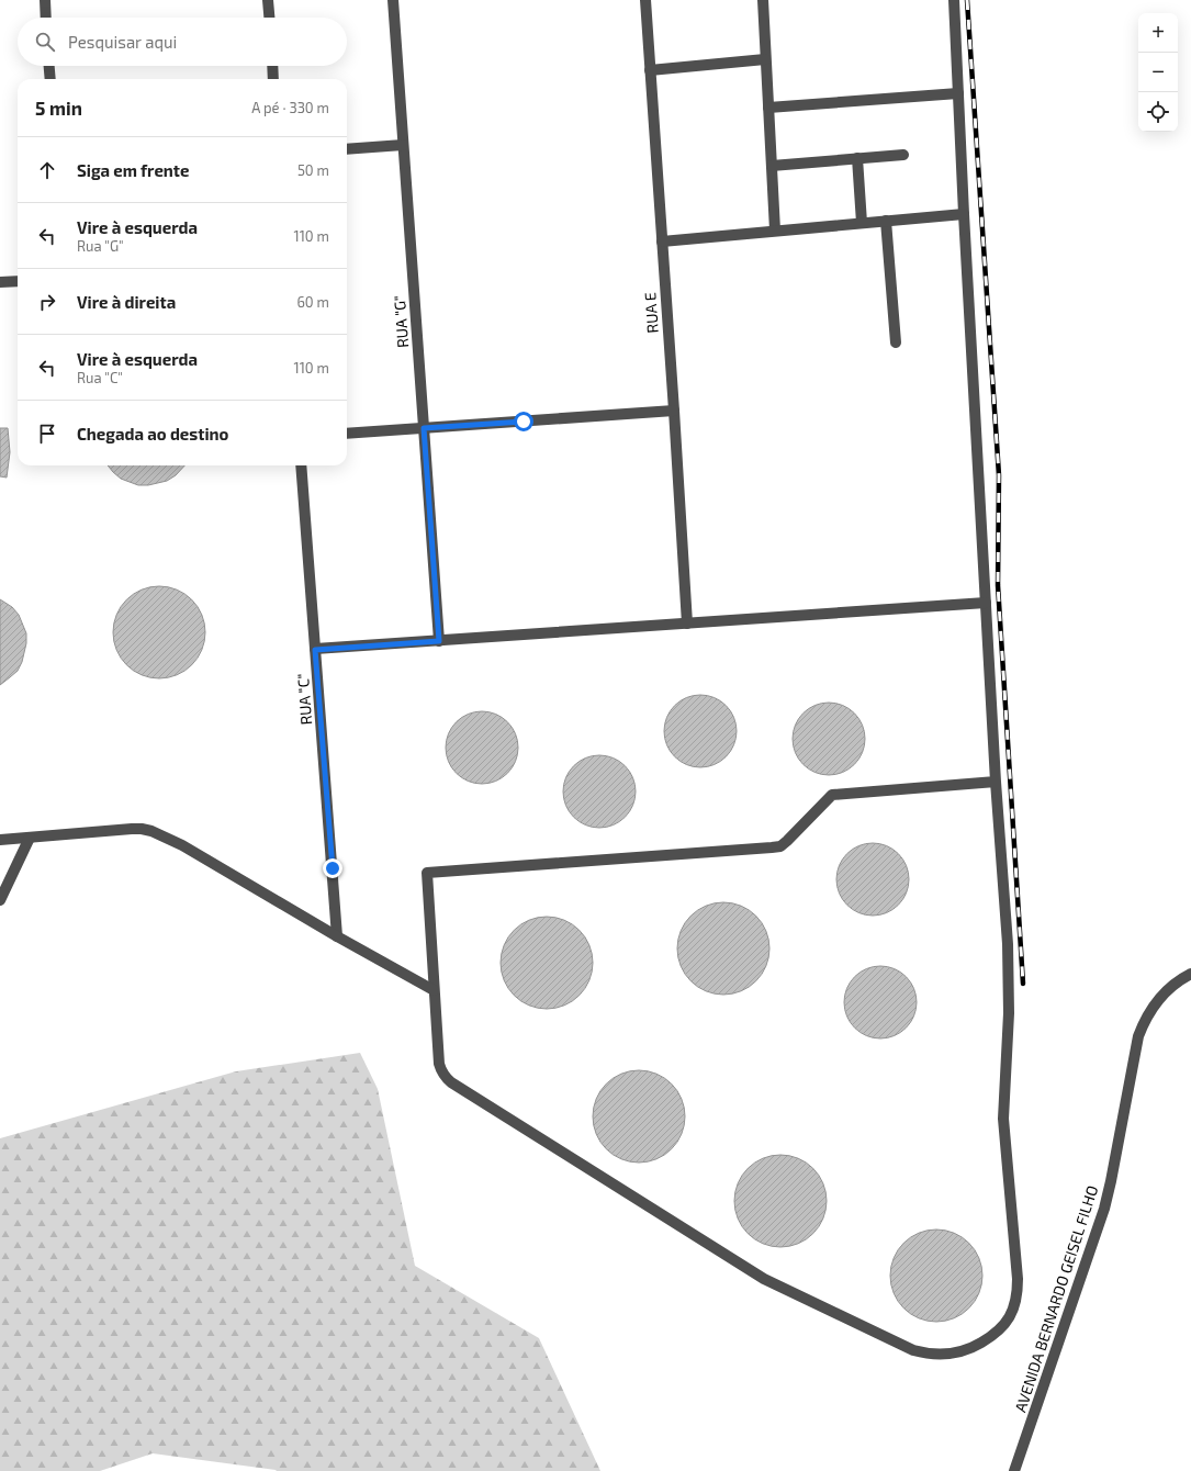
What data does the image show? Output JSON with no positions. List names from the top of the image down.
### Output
{
  "streets": {
    "street": [
      "RUA E",
      "RUA \"G\"",
      "RUA \"C\"",
      "AVENIDA BERNARDO GEISEL FILHO"
    ]
  },
  "page": {
    "map_buttons": ["+", "−"],
    "search": "Pesquisar aqui",
    "heading": ["5 min", "A pé · 330 m"],
    "list": [
      ["Siga em frente", "50 m"],
      ["Vire à esquerda", "Rua \"G\"", "110 m"],
      ["Vire à direita", "60 m"],
      ["Vire à esquerda", "Rua \"C\"", "110 m"],
      "Chegada ao destino"
    ]
  }
}
